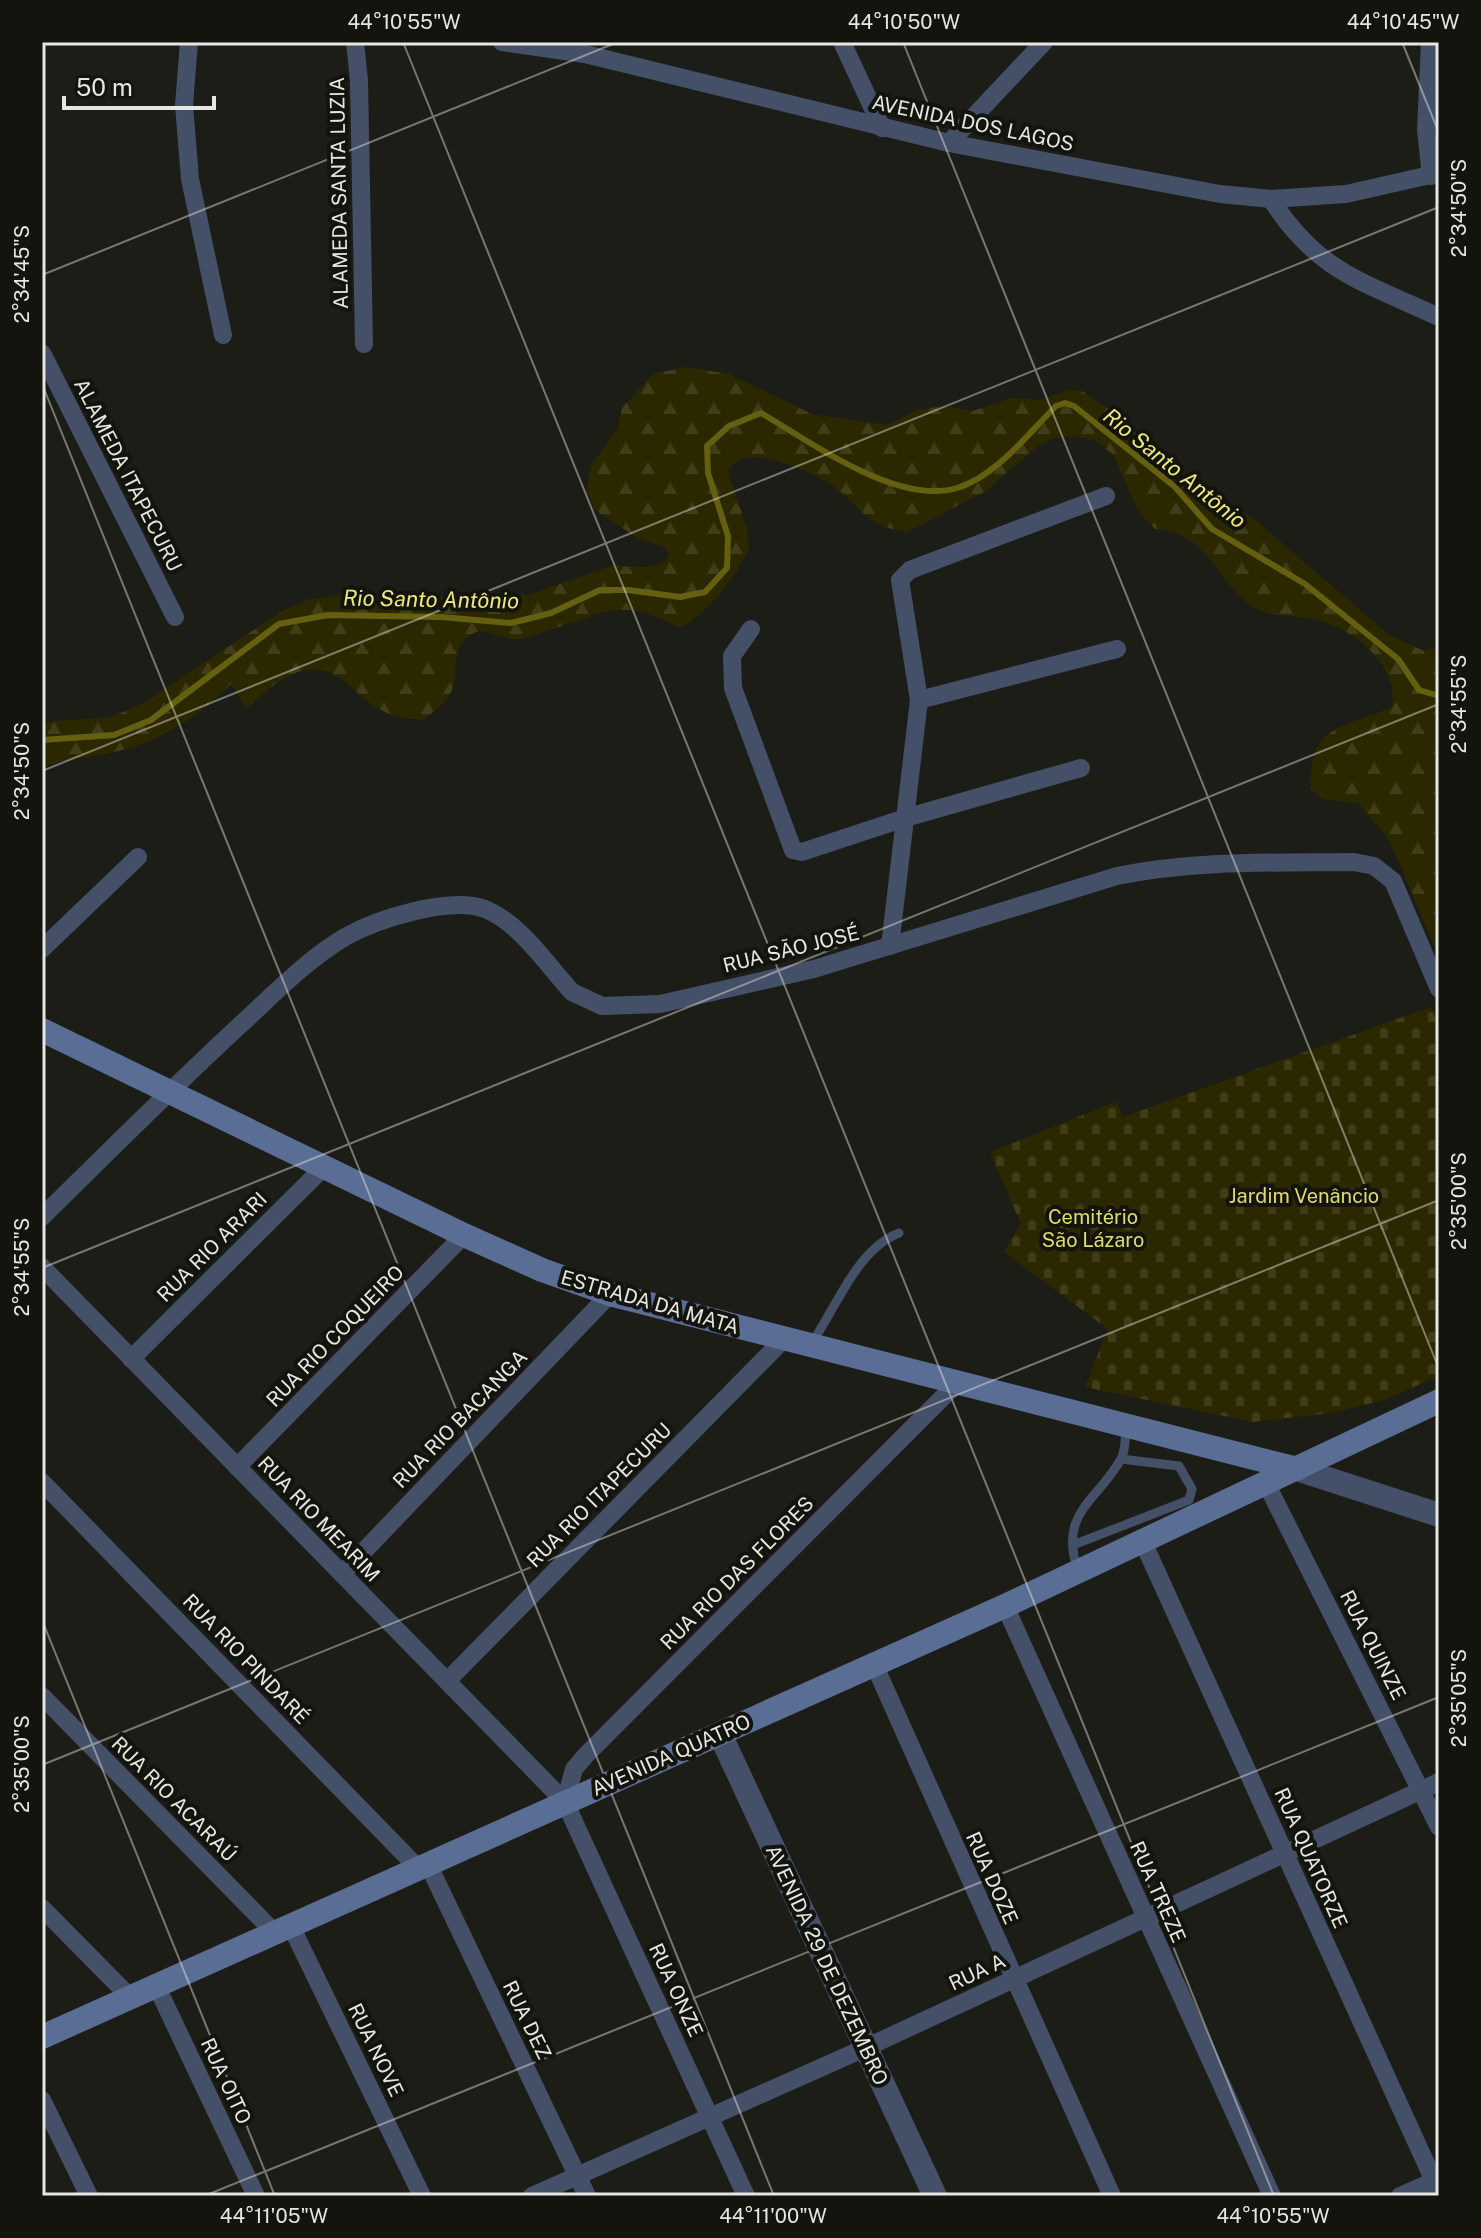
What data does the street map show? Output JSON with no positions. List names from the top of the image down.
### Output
{
  "streets": {
    "main road": ["ESTRADA DA MATA", "AVENIDA QUATRO"],
    "street": [
      "AVENIDA DOS LAGOS",
      "ALAMEDA SANTA LUZIA",
      "ALAMEDA ITAPECURU",
      "RUA SÃO JOSÉ",
      "RUA RIO ARARI",
      "RUA RIO COQUEIRO",
      "RUA RIO BACANGA",
      "RUA RIO ITAPECURU",
      "RUA RIO MEARIM",
      "RUA RIO DAS FLORES",
      "RUA QUINZE",
      "RUA RIO PINDARÉ",
      "RUA RIO ACARAÚ",
      "RUA QUATORZE",
      "RUA DOZE",
      "RUA TREZE",
      "AVENIDA 29 DE DEZEMBRO",
      "RUA A",
      "RUA ONZE",
      "RUA DEZ",
      "RUA NOVE",
      "RUA OITO"
    ]
  },
  "crossings": [
    ["RUA SÃO JOSÉ", "ESTRADA DA MATA"],
    ["RUA RIO ARARI", "ESTRADA DA MATA"],
    ["RUA RIO ARARI", "RUA RIO MEARIM"],
    ["ESTRADA DA MATA", "RUA RIO COQUEIRO"],
    ["ESTRADA DA MATA", "RUA RIO BACANGA"],
    ["ESTRADA DA MATA", "RUA RIO ITAPECURU"],
    ["ESTRADA DA MATA", "RUA RIO DAS FLORES"],
    ["ESTRADA DA MATA", "AVENIDA QUATRO"],
    ["RUA RIO COQUEIRO", "RUA RIO MEARIM"],
    ["RUA RIO BACANGA", "RUA RIO MEARIM"],
    ["RUA RIO ITAPECURU", "RUA RIO MEARIM"],
    ["RUA RIO MEARIM", "RUA RIO DAS FLORES"],
    ["RUA RIO MEARIM", "AVENIDA QUATRO"],
    ["RUA RIO MEARIM", "RUA ONZE"],
    ["RUA RIO DAS FLORES", "AVENIDA QUATRO"],
    ["RUA RIO DAS FLORES", "RUA ONZE"],
    ["RUA QUINZE", "AVENIDA QUATRO"],
    ["RUA QUINZE", "RUA A"],
    ["RUA RIO PINDARÉ", "AVENIDA QUATRO"],
    ["RUA RIO PINDARÉ", "RUA DEZ"],
    ["AVENIDA QUATRO", "RUA RIO ACARAÚ"],
    ["AVENIDA QUATRO", "RUA QUATORZE"],
    ["AVENIDA QUATRO", "RUA DOZE"],
    ["AVENIDA QUATRO", "RUA TREZE"],
    ["AVENIDA QUATRO", "AVENIDA 29 DE DEZEMBRO"],
    ["AVENIDA QUATRO", "RUA ONZE"],
    ["AVENIDA QUATRO", "RUA DEZ"],
    ["AVENIDA QUATRO", "RUA NOVE"],
    ["AVENIDA QUATRO", "RUA OITO"],
    ["RUA RIO ACARAÚ", "RUA NOVE"],
    ["RUA QUATORZE", "RUA A"],
    ["RUA DOZE", "RUA A"],
    ["RUA TREZE", "RUA A"],
    ["AVENIDA 29 DE DEZEMBRO", "RUA A"],
    ["RUA A", "RUA ONZE"],
    ["RUA A", "RUA DEZ"]
  ],
  "water": ["Rio Santo Antônio"],
  "parks": ["Jardim Venâncio", "Cemitério São Lázaro"],
  "scale_bar": "50 m",
  "coordinates": [
    "44°10'55\"W",
    "44°10'50\"W",
    "44°10'45\"W",
    "2°34'50\"S",
    "2°34'45\"S",
    "2°34'55\"S",
    "2°35'00\"S",
    "2°35'05\"S",
    "44°11'05\"W",
    "44°11'00\"W"
  ]
}
